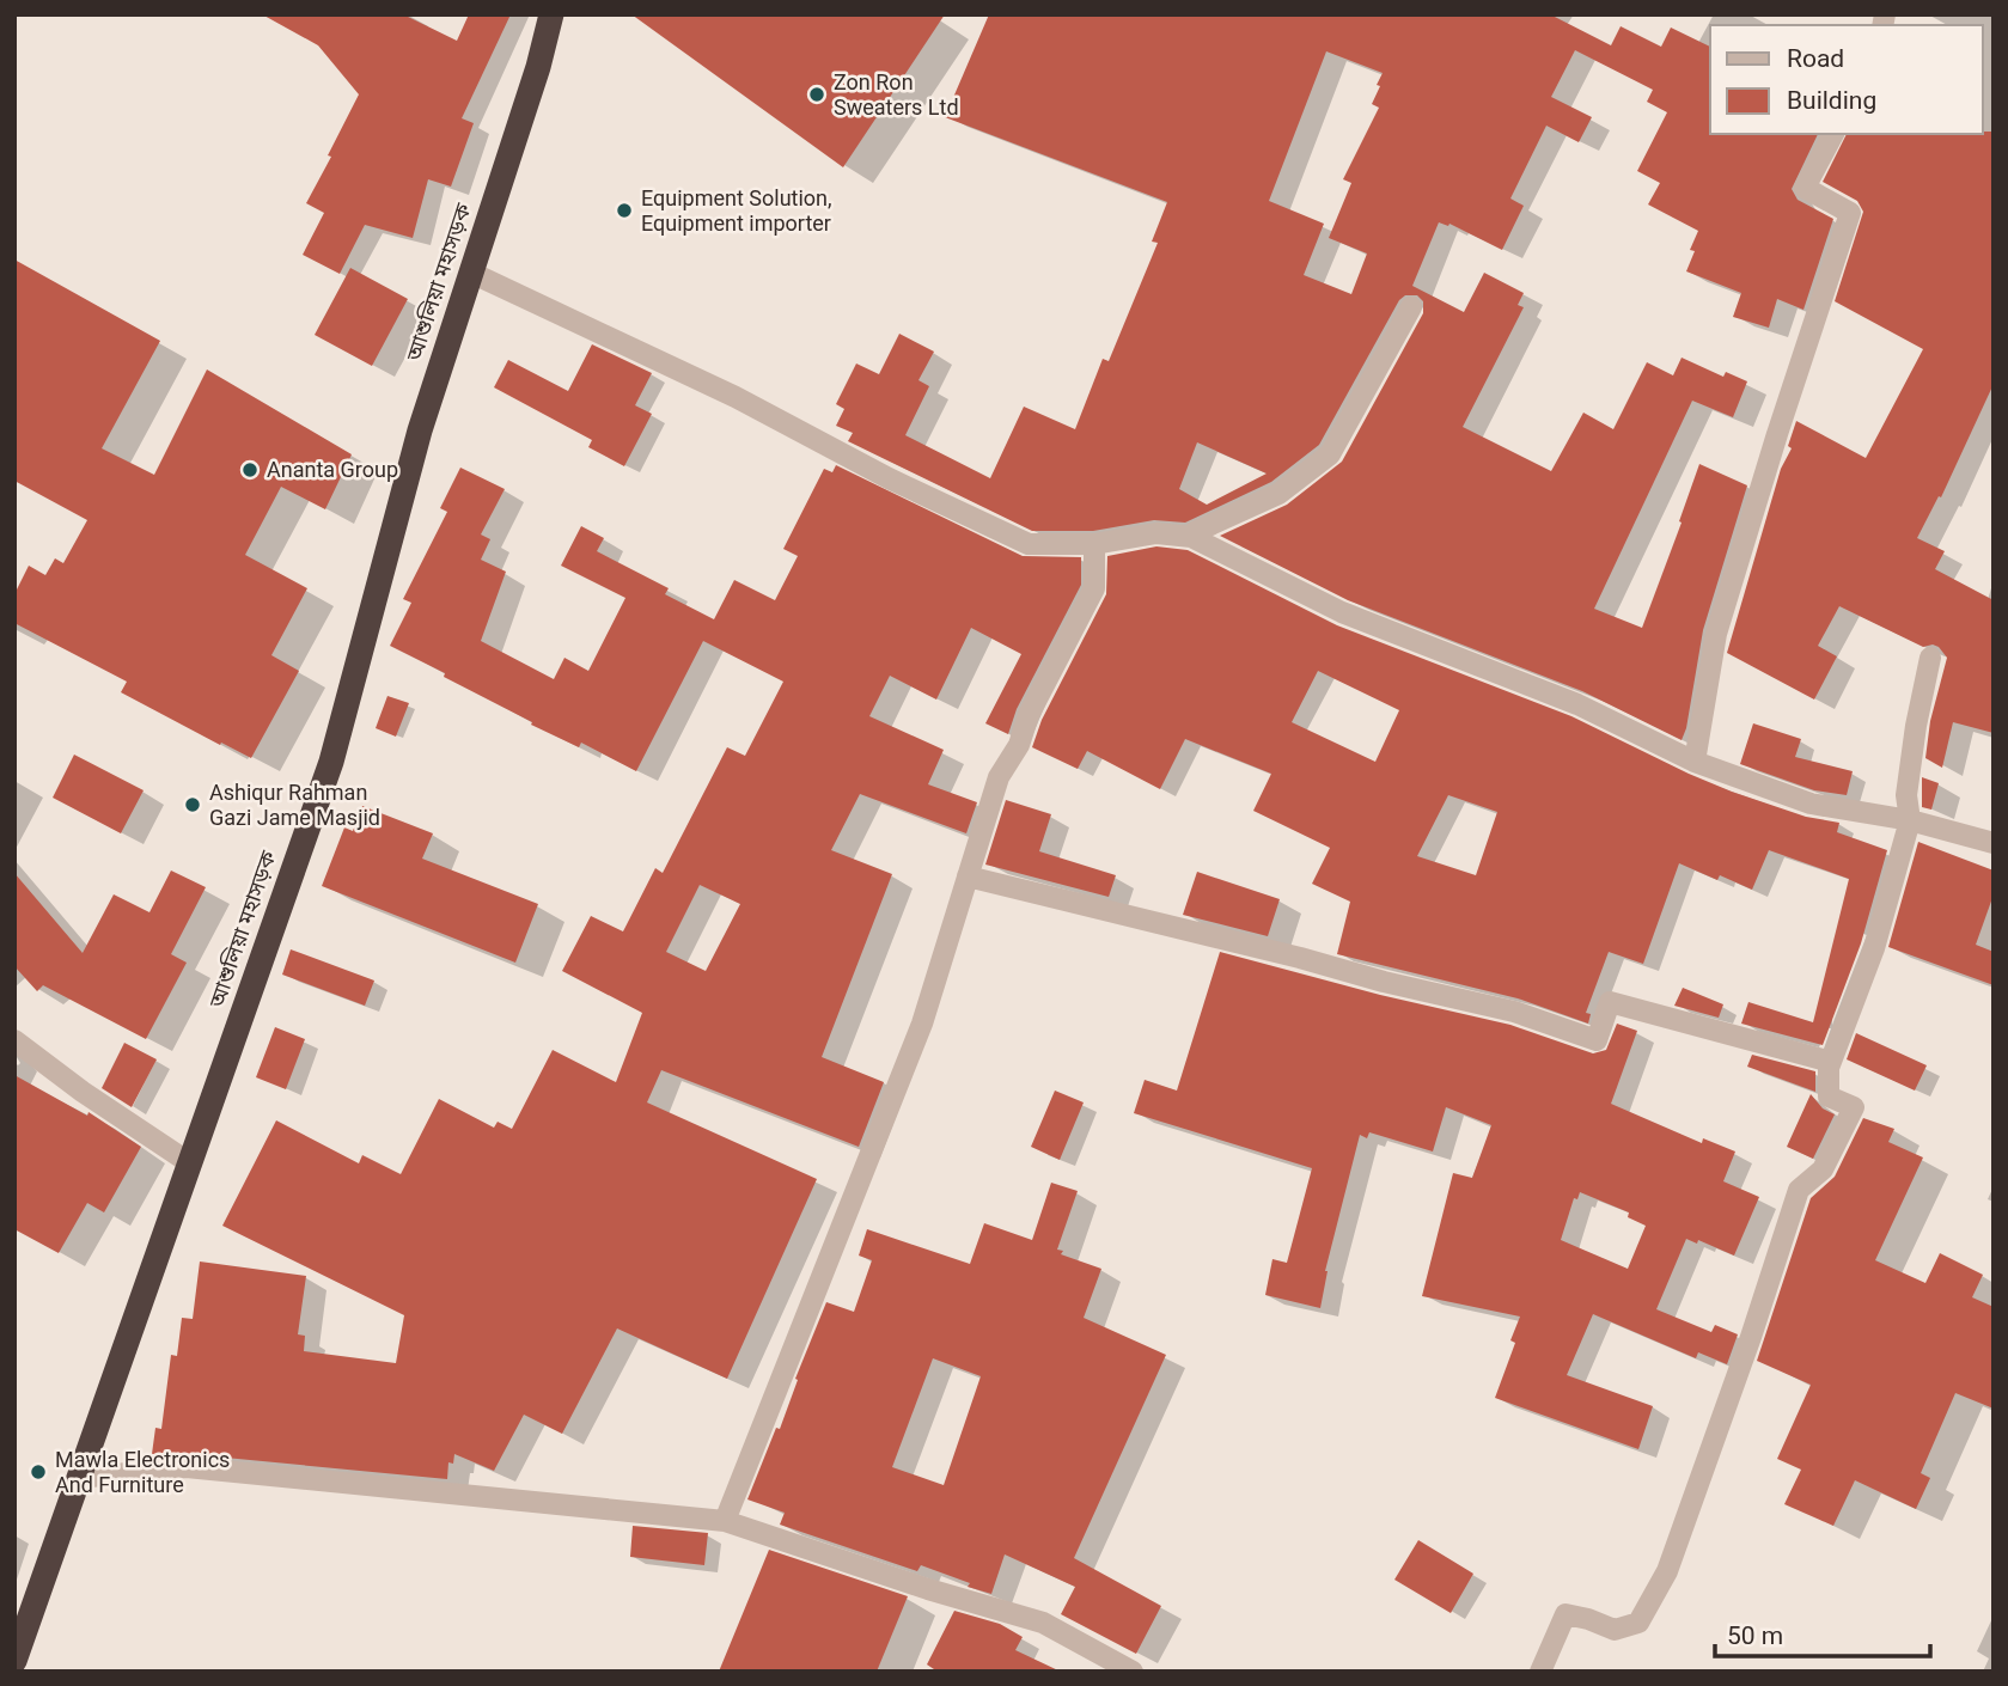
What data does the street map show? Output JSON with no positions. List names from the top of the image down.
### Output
{
  "streets": {
    "highway": ["আশুলিয়া মহাসড়ক"]
  },
  "places": [
    "Zon Ron Sweaters Ltd",
    "Equipment Solution, Equipment importer",
    "Ananta Group",
    "Ashiqur Rahman Gazi Jame Masjid",
    "Mawla Electronics And Furniture"
  ],
  "legend": ["Road", "Building"],
  "scale_bar": "50 m"
}
